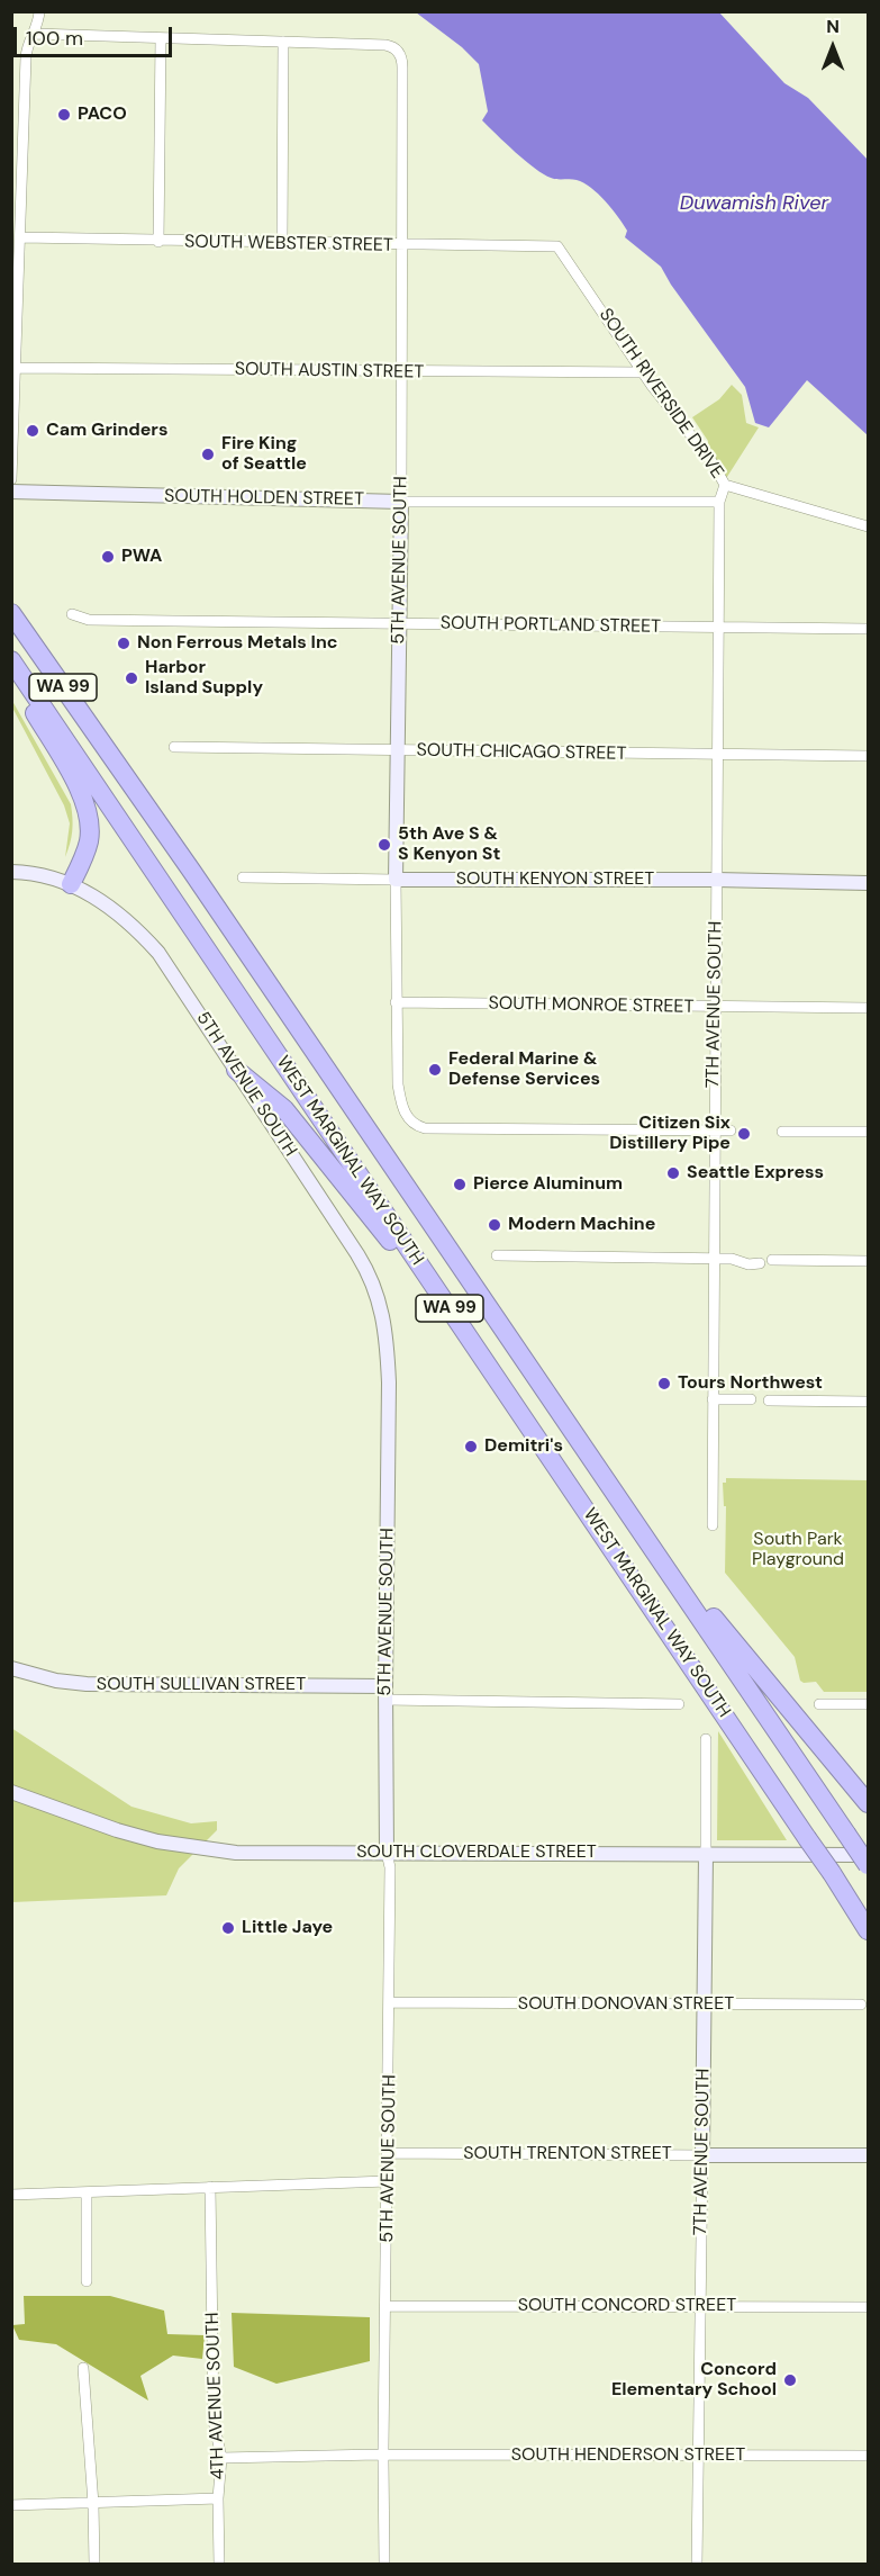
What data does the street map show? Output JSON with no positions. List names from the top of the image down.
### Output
{
  "streets": {
    "highway": ["WA 99", "WEST MARGINAL WAY SOUTH"],
    "street": [
      "SOUTH WEBSTER STREET",
      "SOUTH AUSTIN STREET",
      "SOUTH RIVERSIDE DRIVE",
      "SOUTH HOLDEN STREET",
      "5TH AVENUE SOUTH",
      "SOUTH PORTLAND STREET",
      "SOUTH CHICAGO STREET",
      "SOUTH KENYON STREET",
      "7TH AVENUE SOUTH",
      "SOUTH MONROE STREET",
      "SOUTH SULLIVAN STREET",
      "SOUTH CLOVERDALE STREET",
      "SOUTH DONOVAN STREET",
      "SOUTH TRENTON STREET",
      "SOUTH CONCORD STREET",
      "4TH AVENUE SOUTH",
      "SOUTH HENDERSON STREET"
    ]
  },
  "crossings": [
    ["SOUTH WEBSTER STREET", "SOUTH RIVERSIDE DRIVE"],
    ["SOUTH WEBSTER STREET", "5TH AVENUE SOUTH"],
    ["SOUTH AUSTIN STREET", "SOUTH RIVERSIDE DRIVE"],
    ["SOUTH AUSTIN STREET", "5TH AVENUE SOUTH"],
    ["SOUTH RIVERSIDE DRIVE", "7TH AVENUE SOUTH"],
    ["SOUTH HOLDEN STREET", "5TH AVENUE SOUTH"],
    ["SOUTH HOLDEN STREET", "7TH AVENUE SOUTH"],
    ["5TH AVENUE SOUTH", "SOUTH PORTLAND STREET"],
    ["5TH AVENUE SOUTH", "SOUTH CHICAGO STREET"],
    ["5TH AVENUE SOUTH", "SOUTH KENYON STREET"],
    ["5TH AVENUE SOUTH", "7TH AVENUE SOUTH"],
    ["5TH AVENUE SOUTH", "SOUTH MONROE STREET"],
    ["5TH AVENUE SOUTH", "SOUTH SULLIVAN STREET"],
    ["5TH AVENUE SOUTH", "SOUTH CLOVERDALE STREET"],
    ["5TH AVENUE SOUTH", "SOUTH DONOVAN STREET"],
    ["5TH AVENUE SOUTH", "SOUTH TRENTON STREET"],
    ["5TH AVENUE SOUTH", "SOUTH CONCORD STREET"],
    ["5TH AVENUE SOUTH", "SOUTH HENDERSON STREET"],
    ["SOUTH PORTLAND STREET", "7TH AVENUE SOUTH"],
    ["SOUTH CHICAGO STREET", "7TH AVENUE SOUTH"],
    ["SOUTH KENYON STREET", "7TH AVENUE SOUTH"],
    ["7TH AVENUE SOUTH", "SOUTH MONROE STREET"],
    ["7TH AVENUE SOUTH", "SOUTH CLOVERDALE STREET"],
    ["7TH AVENUE SOUTH", "SOUTH DONOVAN STREET"],
    ["7TH AVENUE SOUTH", "SOUTH TRENTON STREET"],
    ["7TH AVENUE SOUTH", "SOUTH CONCORD STREET"],
    ["7TH AVENUE SOUTH", "SOUTH HENDERSON STREET"],
    ["4TH AVENUE SOUTH", "SOUTH HENDERSON STREET"]
  ],
  "water": ["Duwamish River"],
  "parks": ["South Park Playground"],
  "places": [
    "PACO",
    "Cam Grinders",
    "Fire King of Seattle",
    "PWA",
    "Non Ferrous Metals Inc",
    "Harbor Island Supply",
    "5th Ave S & S Kenyon St",
    "Federal Marine & Defense Services",
    "Citizen Six Distillery Pipe",
    "Seattle Express",
    "Pierce Aluminum",
    "Modern Machine",
    "Tours Northwest",
    "Demitri's",
    "Little Jaye",
    "Concord Elementary School"
  ],
  "scale_bar": "100 m",
  "north": "top"
}
